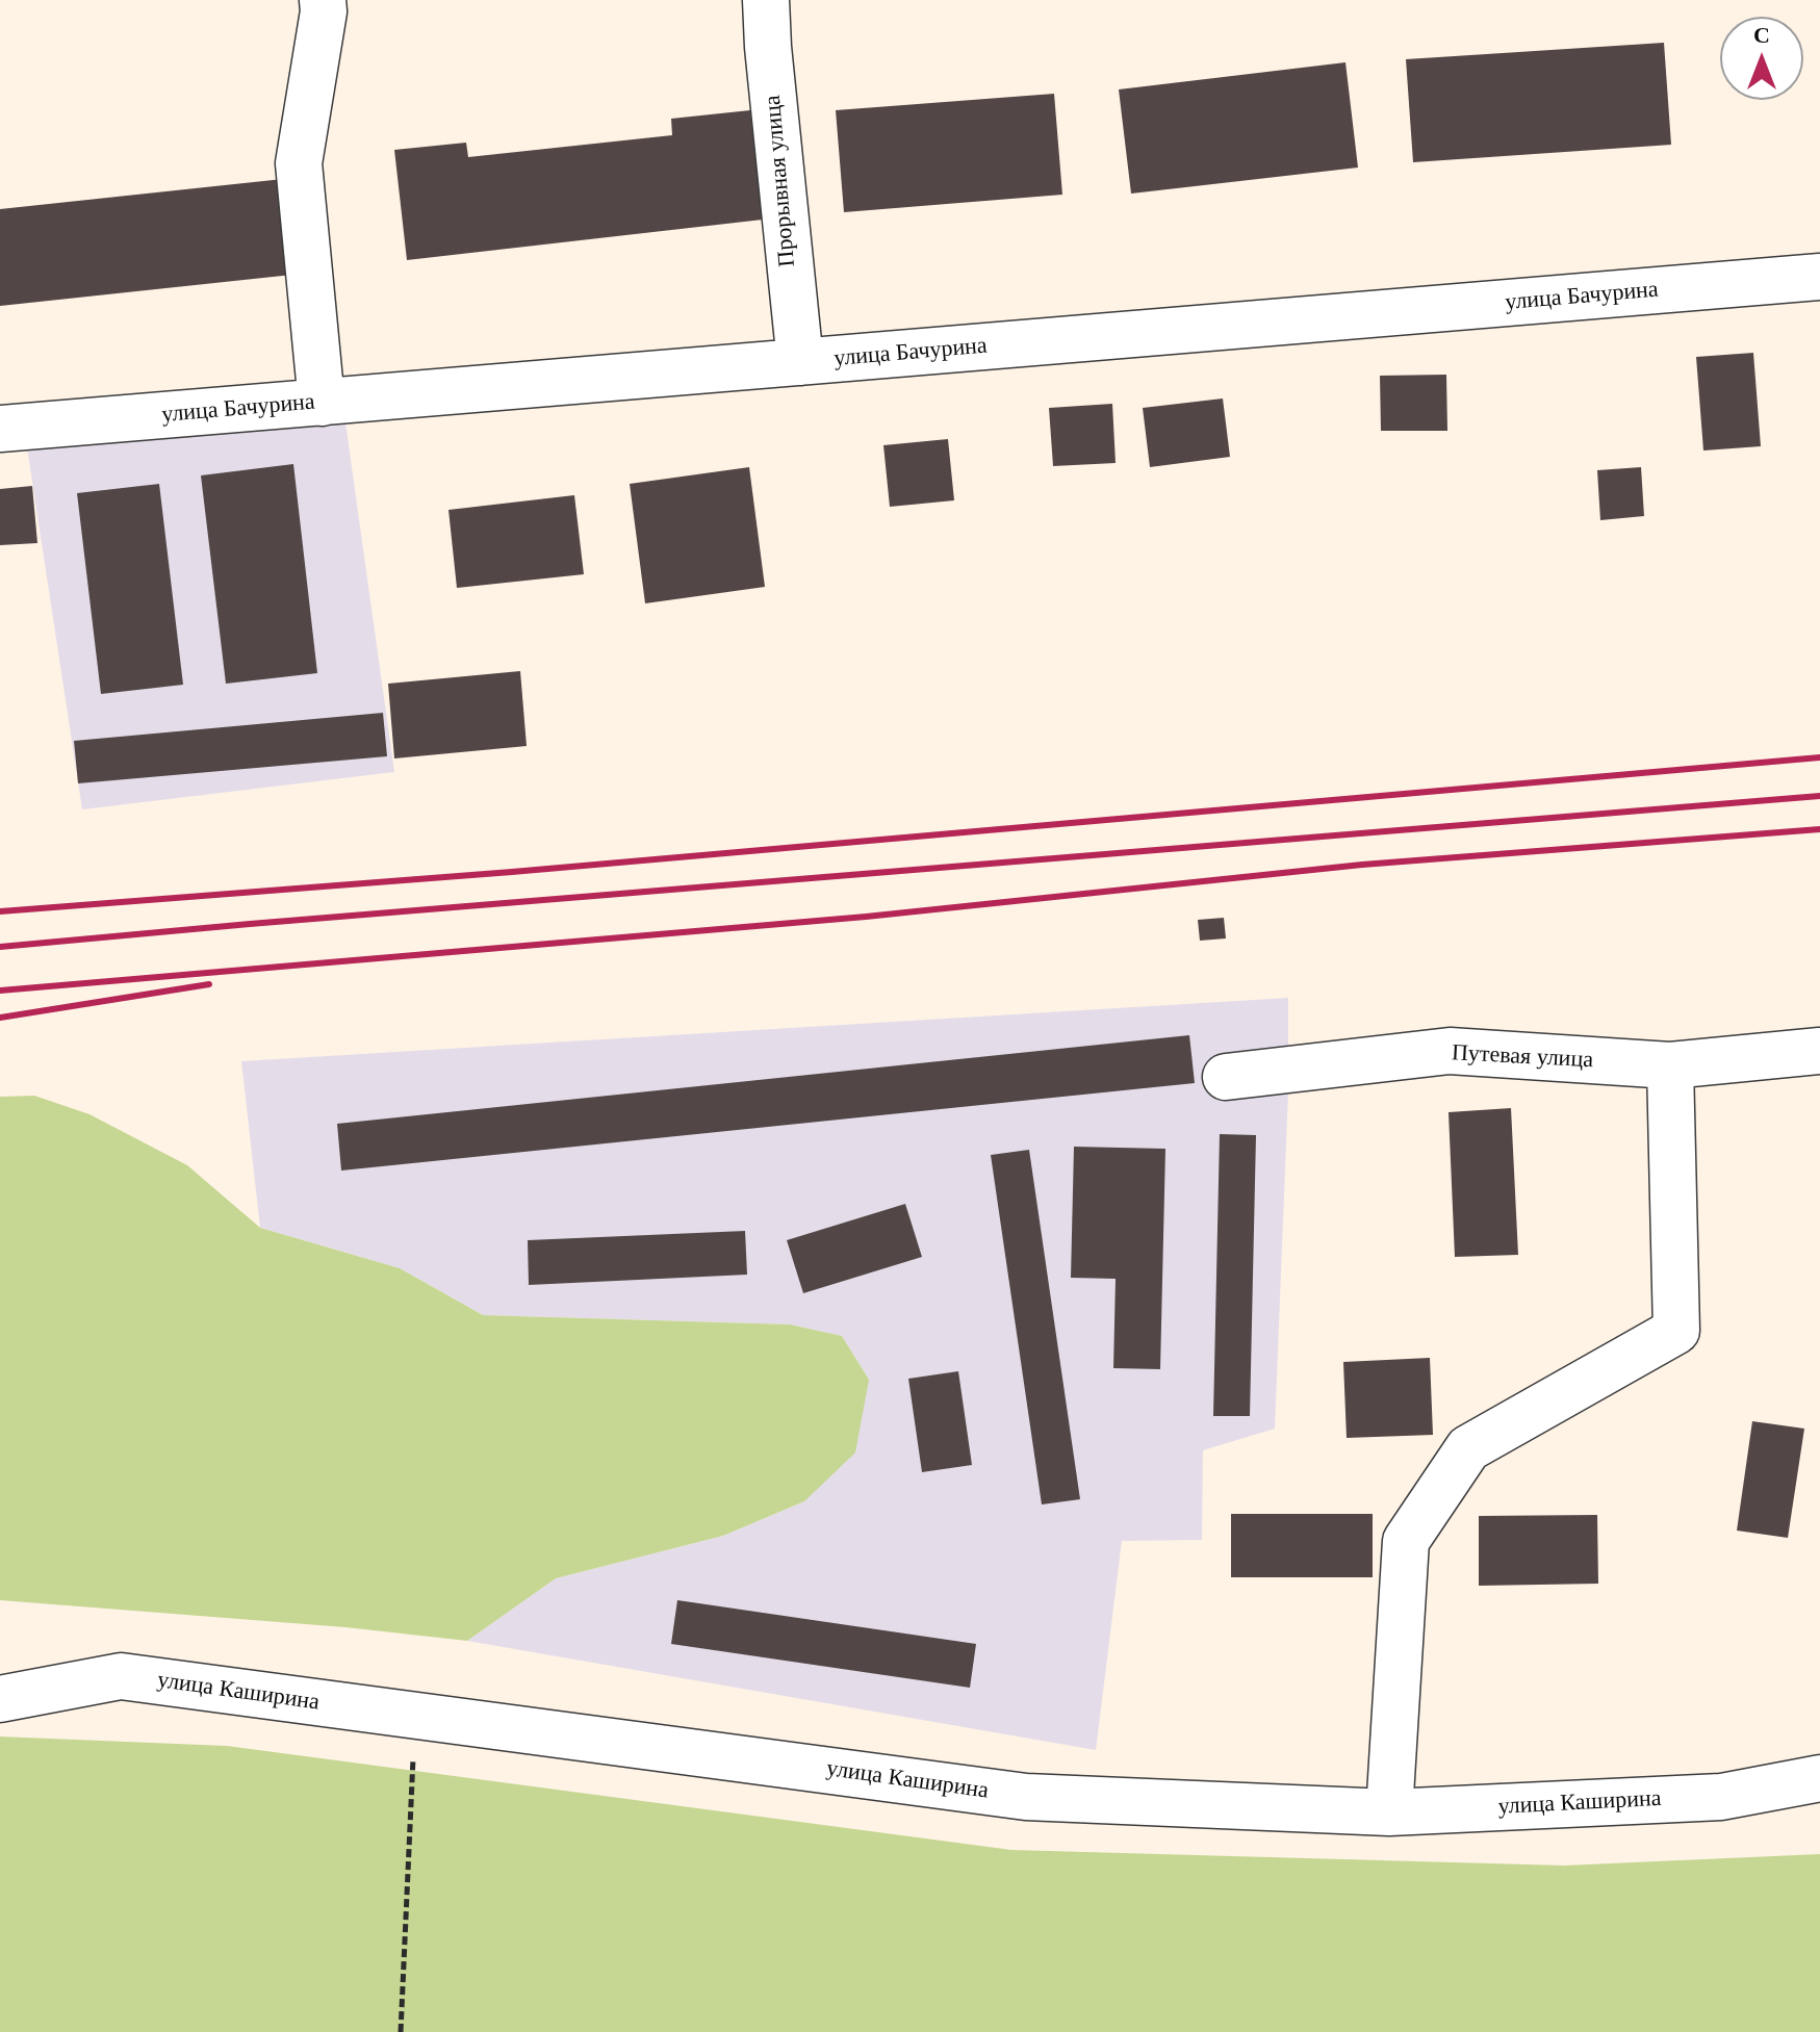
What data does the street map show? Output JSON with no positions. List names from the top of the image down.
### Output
{
  "streets": {
    "street": [
      "Прорывная улица",
      "улица Бачурина",
      "Путевая улица",
      "улица Каширина"
    ]
  },
  "crossings": [
    ["Прорывная улица", "улица Бачурина"]
  ],
  "north": "top"
}
